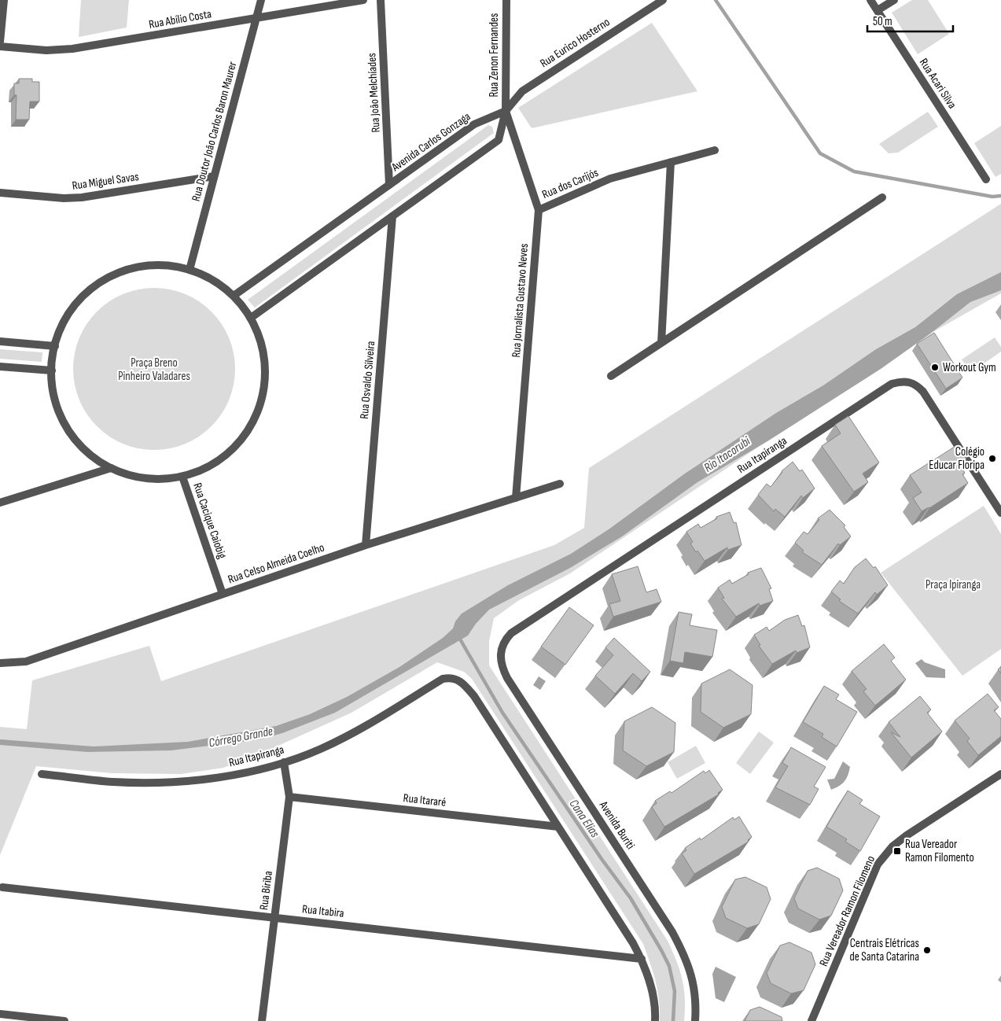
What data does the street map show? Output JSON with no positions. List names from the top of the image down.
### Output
{
  "streets": {
    "street": [
      "Rua Abílio Costa",
      "Rua Eurico Hosterno",
      "Rua Zenon Fernandes",
      "Rua Acari Silva",
      "Rua João Melchíades",
      "Rua Doutor João Carlos Baron Maurer",
      "Avenida Carlos Gonzaga",
      "Rua Miguel Savas",
      "Rua dos Carijós",
      "Rua Jornalista Gustavo Neves",
      "Rua Osvaldo Silveira",
      "Rua Itapiranga",
      "Rua Cacique Caiobig",
      "Rua Celso Almeida Coelho",
      "Rua Itararé",
      "Avenida Buriti",
      "Rua Biriba",
      "Rua Itabira",
      "Rua Vereador Ramon Filomeno"
    ]
  },
  "crossings": [
    ["Rua Abílio Costa", "Rua Doutor João Carlos Baron Maurer"],
    ["Rua Eurico Hosterno", "Rua Zenon Fernandes"],
    ["Rua Eurico Hosterno", "Avenida Carlos Gonzaga"],
    ["Rua Eurico Hosterno", "Rua Jornalista Gustavo Neves"],
    ["Rua Zenon Fernandes", "Avenida Carlos Gonzaga"],
    ["Rua Zenon Fernandes", "Rua Jornalista Gustavo Neves"],
    ["Rua João Melchíades", "Avenida Carlos Gonzaga"],
    ["Rua Doutor João Carlos Baron Maurer", "Rua Miguel Savas"],
    ["Avenida Carlos Gonzaga", "Rua Jornalista Gustavo Neves"],
    ["Rua dos Carijós", "Rua Jornalista Gustavo Neves"],
    ["Rua Jornalista Gustavo Neves", "Rua Celso Almeida Coelho"],
    ["Rua Osvaldo Silveira", "Rua Celso Almeida Coelho"],
    ["Rua Itapiranga", "Rua Itararé"],
    ["Rua Itapiranga", "Avenida Buriti"],
    ["Rua Itapiranga", "Rua Biriba"],
    ["Rua Cacique Caiobig", "Rua Celso Almeida Coelho"],
    ["Rua Itararé", "Rua Biriba"],
    ["Rua Biriba", "Rua Itabira"]
  ],
  "water": ["Rio Itacorubi", "Córrego Grande", "Cana Elias"],
  "parks": ["Praça Breno Pinheiro Valadares", "Praça Ipiranga"],
  "places": {
    "other": ["Workout Gym", "Colégio Educar Floripa", "Centrais Elétricas de Santa Catarina"],
    "transit": ["Rua Vereador Ramon Filomento"]
  },
  "scale_bar": "50 m"
}
